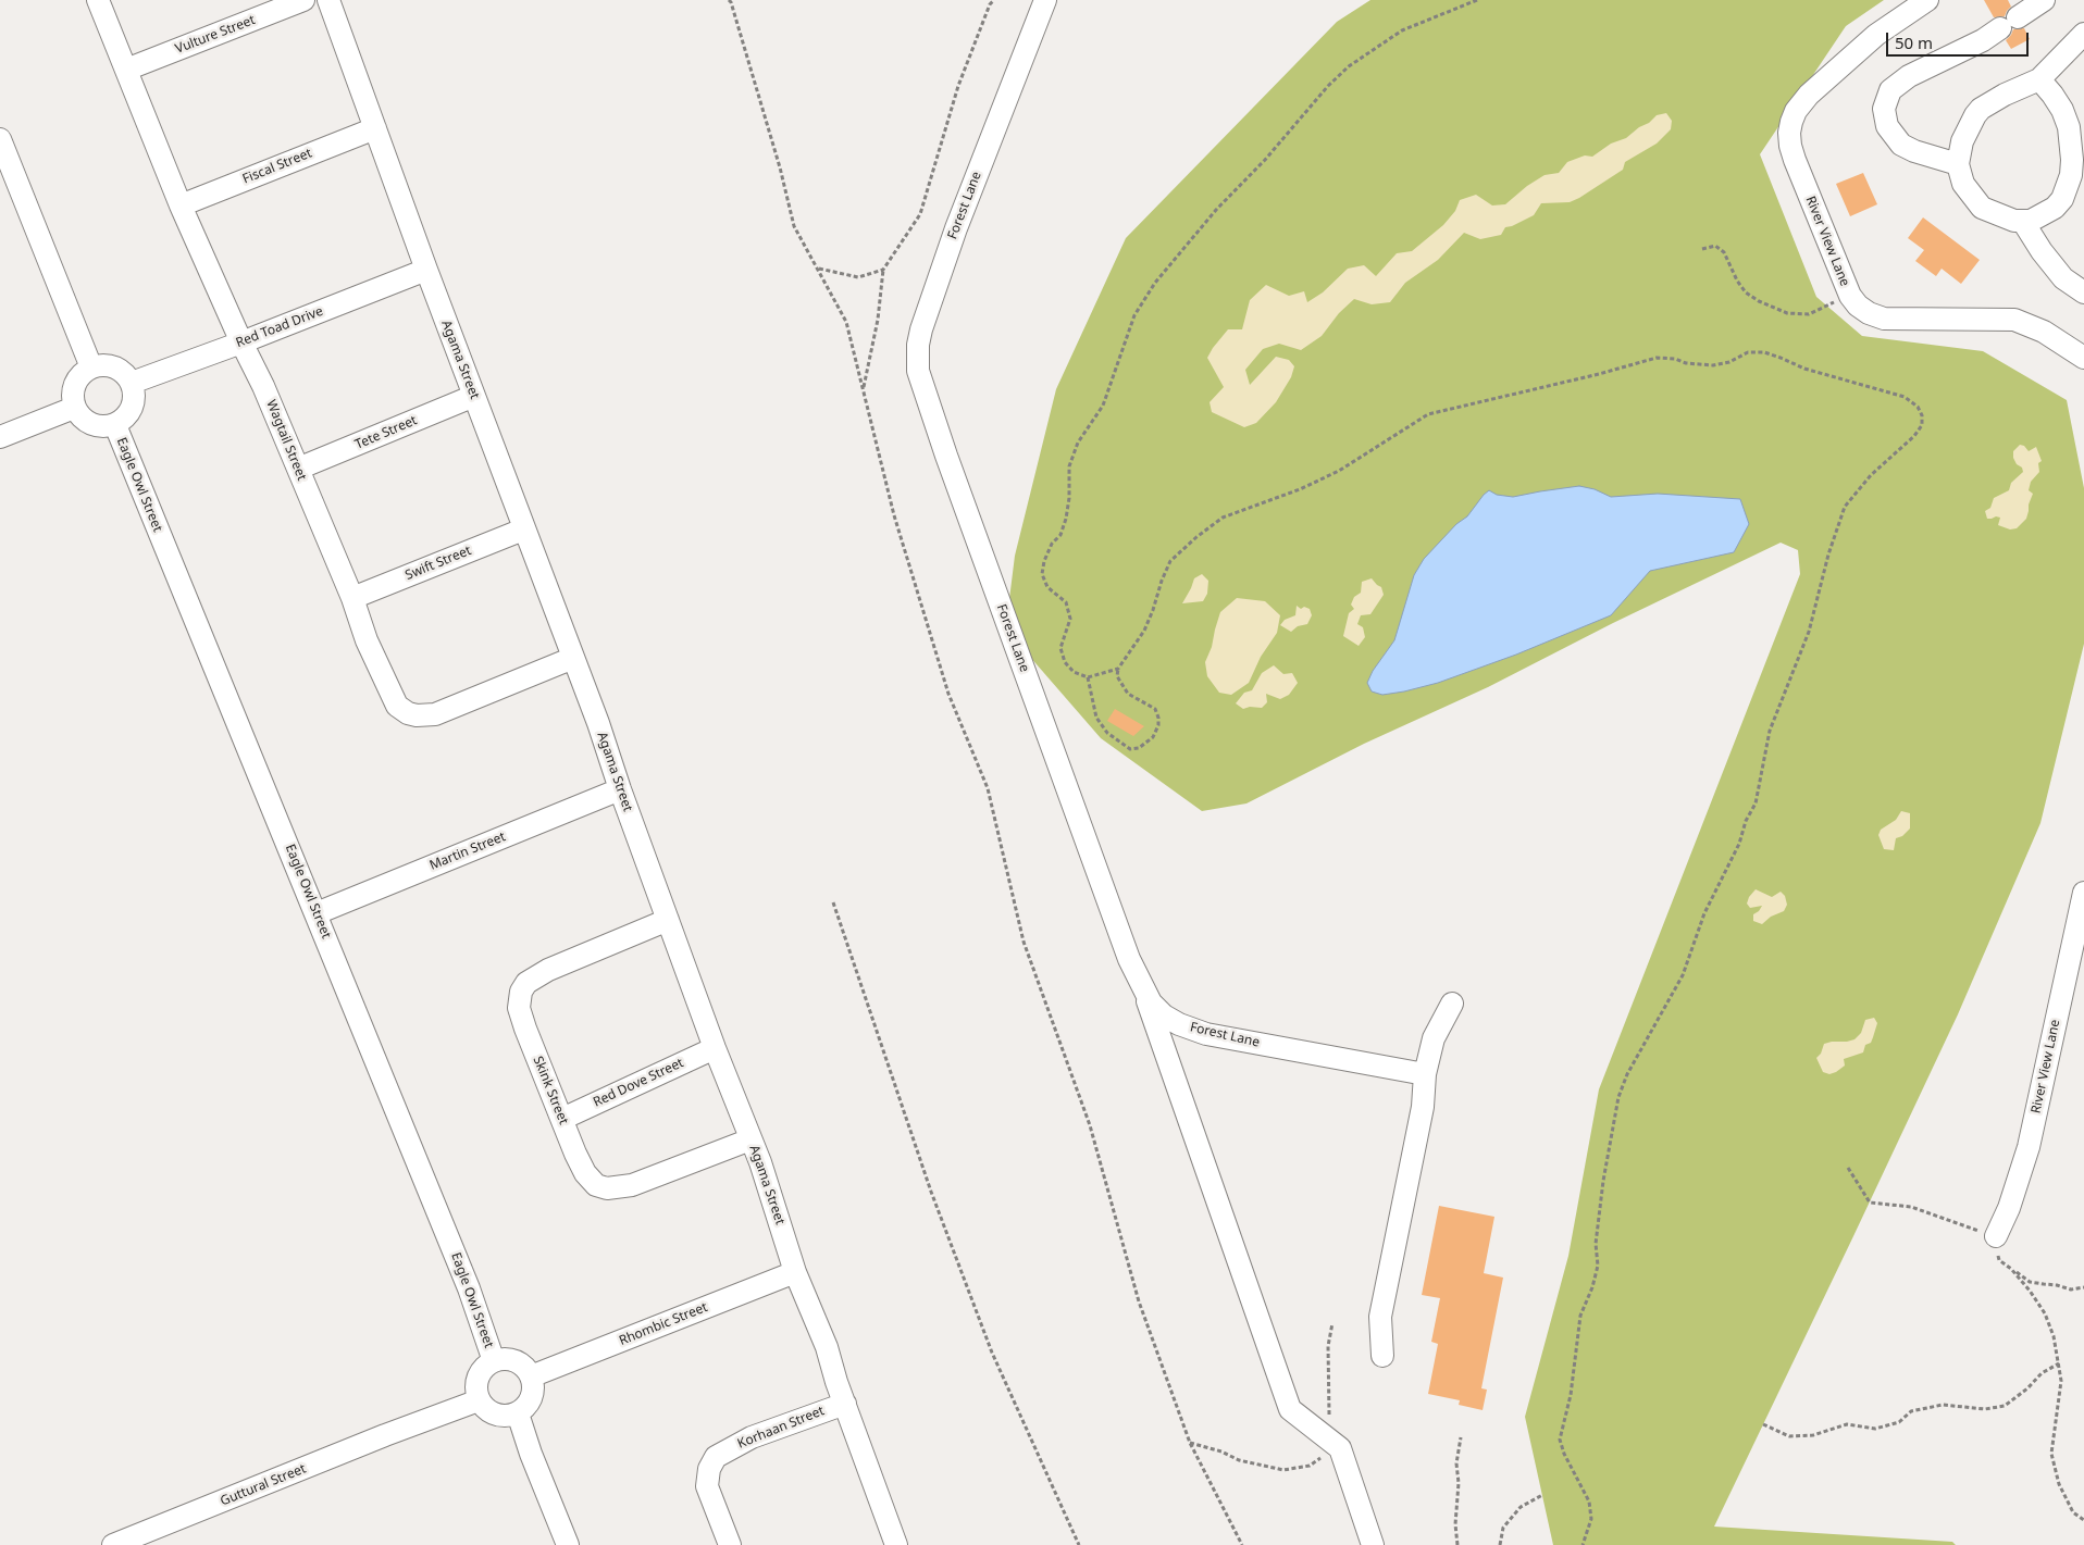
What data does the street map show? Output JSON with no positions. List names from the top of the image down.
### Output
{
  "streets": {
    "street": [
      "Vulture Street",
      "Fiscal Street",
      "Forest Lane",
      "River View Lane",
      "Red Toad Drive",
      "Agama Street",
      "Tete Street",
      "Wagtail Street",
      "Eagle Owl Street",
      "Swift Street",
      "Martin Street",
      "Red Dove Street",
      "Skink Street",
      "Rhombic Street",
      "Korhaan Street",
      "Guttural Street"
    ]
  },
  "crossings": [
    ["Vulture Street", "Wagtail Street"],
    ["Fiscal Street", "Agama Street"],
    ["Fiscal Street", "Wagtail Street"],
    ["Red Toad Drive", "Agama Street"],
    ["Red Toad Drive", "Wagtail Street"],
    ["Red Toad Drive", "Eagle Owl Street"],
    ["Agama Street", "Tete Street"],
    ["Agama Street", "Wagtail Street"],
    ["Agama Street", "Swift Street"],
    ["Agama Street", "Martin Street"],
    ["Agama Street", "Red Dove Street"],
    ["Agama Street", "Skink Street"],
    ["Agama Street", "Rhombic Street"],
    ["Agama Street", "Korhaan Street"],
    ["Tete Street", "Wagtail Street"],
    ["Wagtail Street", "Swift Street"],
    ["Eagle Owl Street", "Martin Street"],
    ["Eagle Owl Street", "Rhombic Street"],
    ["Eagle Owl Street", "Guttural Street"],
    ["Red Dove Street", "Skink Street"],
    ["Rhombic Street", "Guttural Street"]
  ],
  "scale_bar": "50 m"
}
